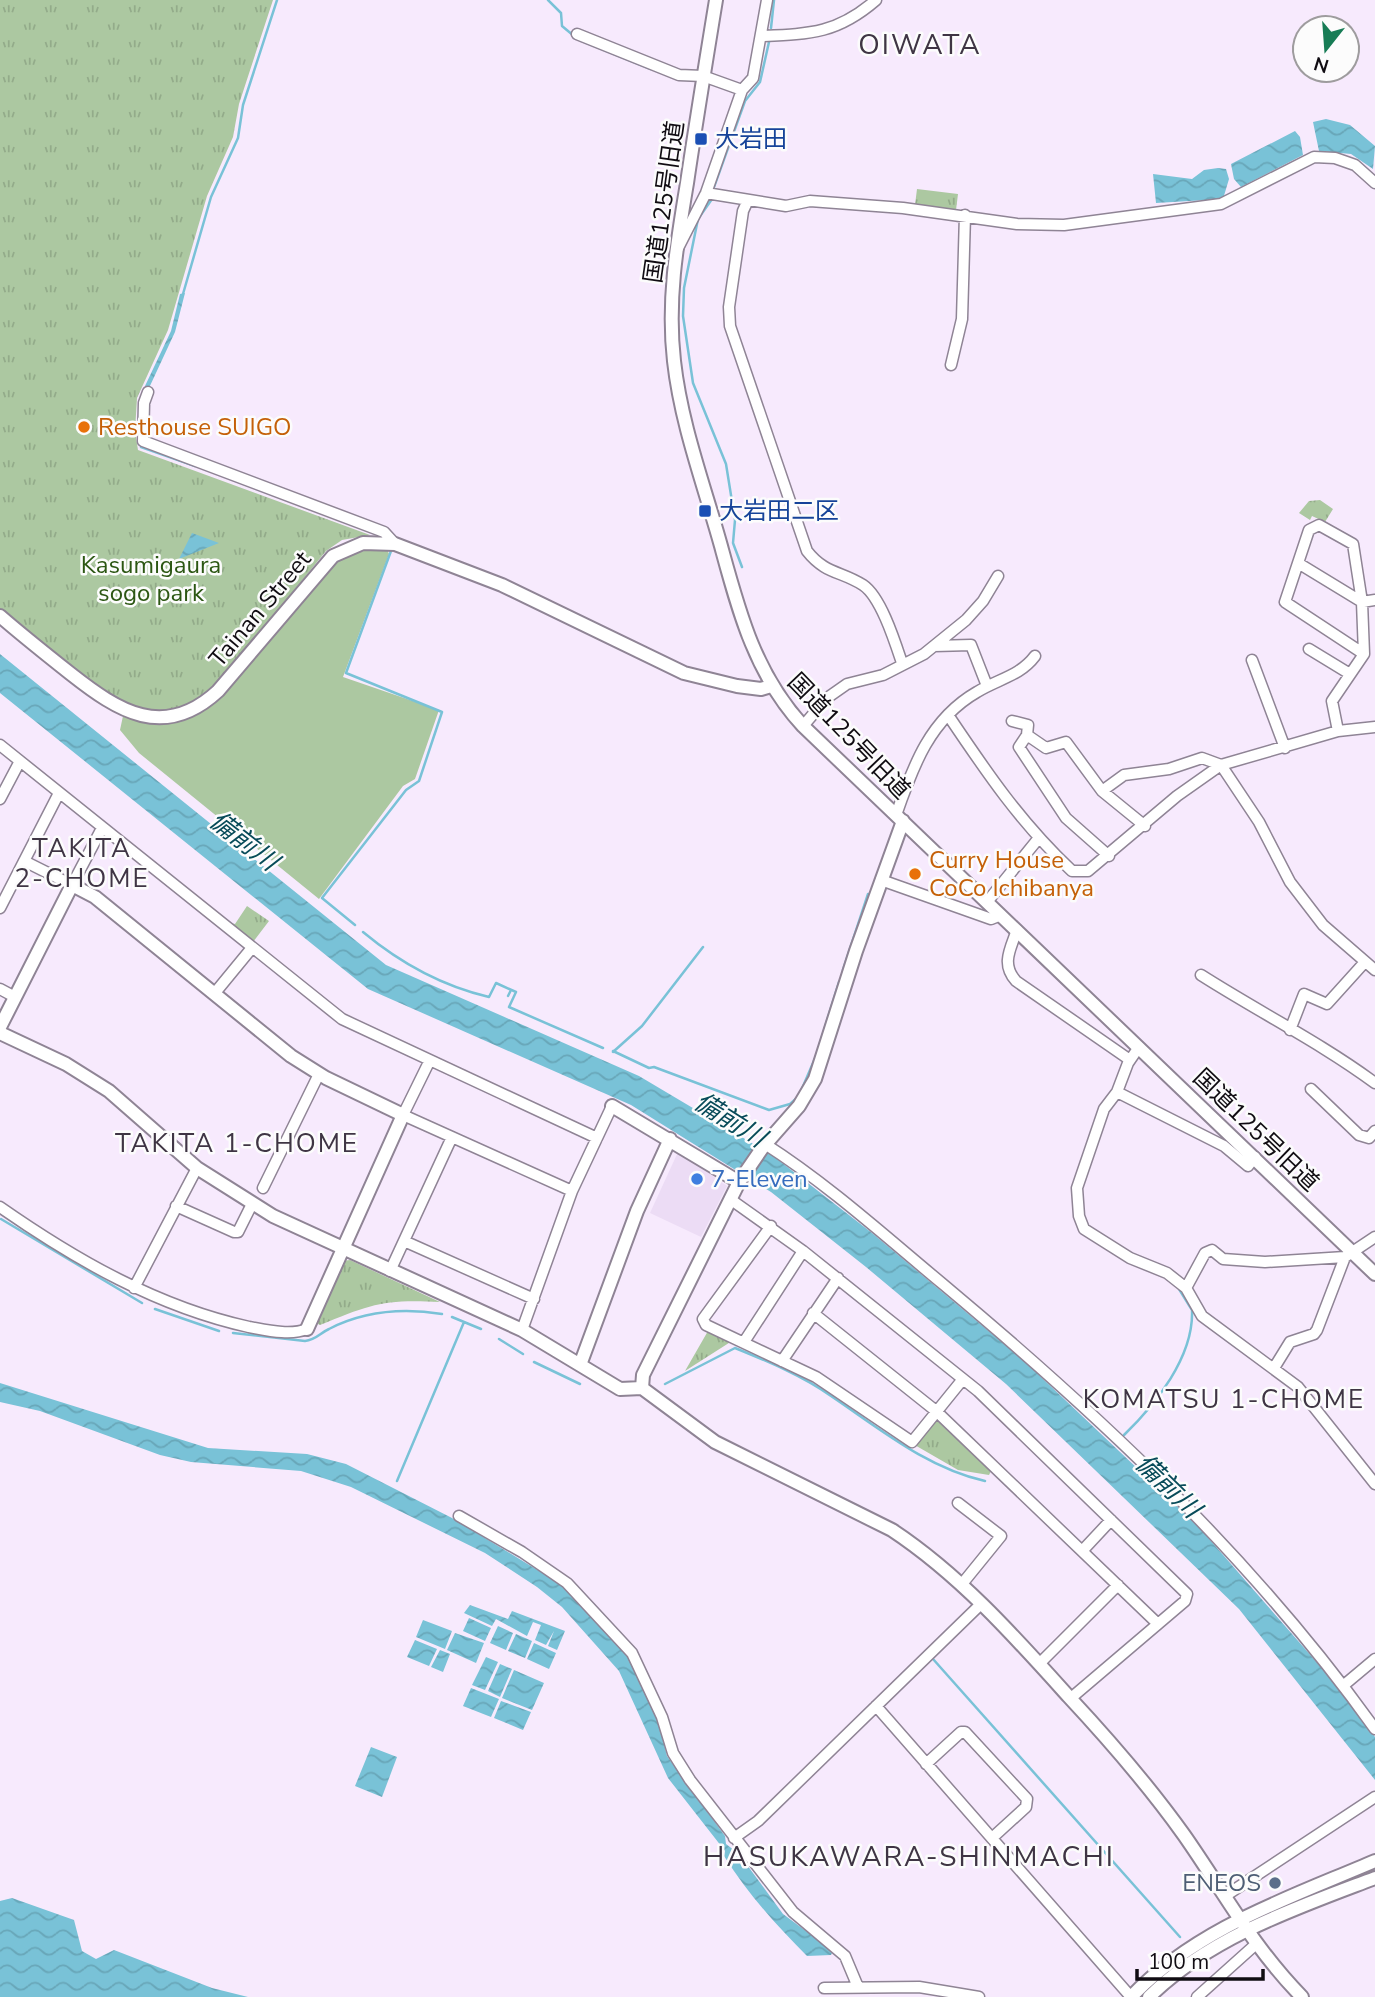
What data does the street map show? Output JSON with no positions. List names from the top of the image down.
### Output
{
  "streets": {
    "street": ["国道125号旧道", "Tainan Street"]
  },
  "crossings": [
    ["国道125号旧道", "Tainan Street"]
  ],
  "districts": [
    "OIWATA",
    "TAKITA 2-CHOME",
    "TAKITA 1-CHOME",
    "KOMATSU 1-CHOME",
    "HASUKAWARA-SHINMACHI"
  ],
  "water": ["備前川"],
  "parks": ["Kasumigaura sogo park"],
  "places": {
    "transit": ["大岩田", "大岩田二区"],
    "other": [
      "Resthouse SUIGO",
      "Curry House CoCo Ichibanya",
      "7-Eleven",
      "ENEOS"
    ]
  },
  "scale_bar": "100 m",
  "north": "bottom"
}
